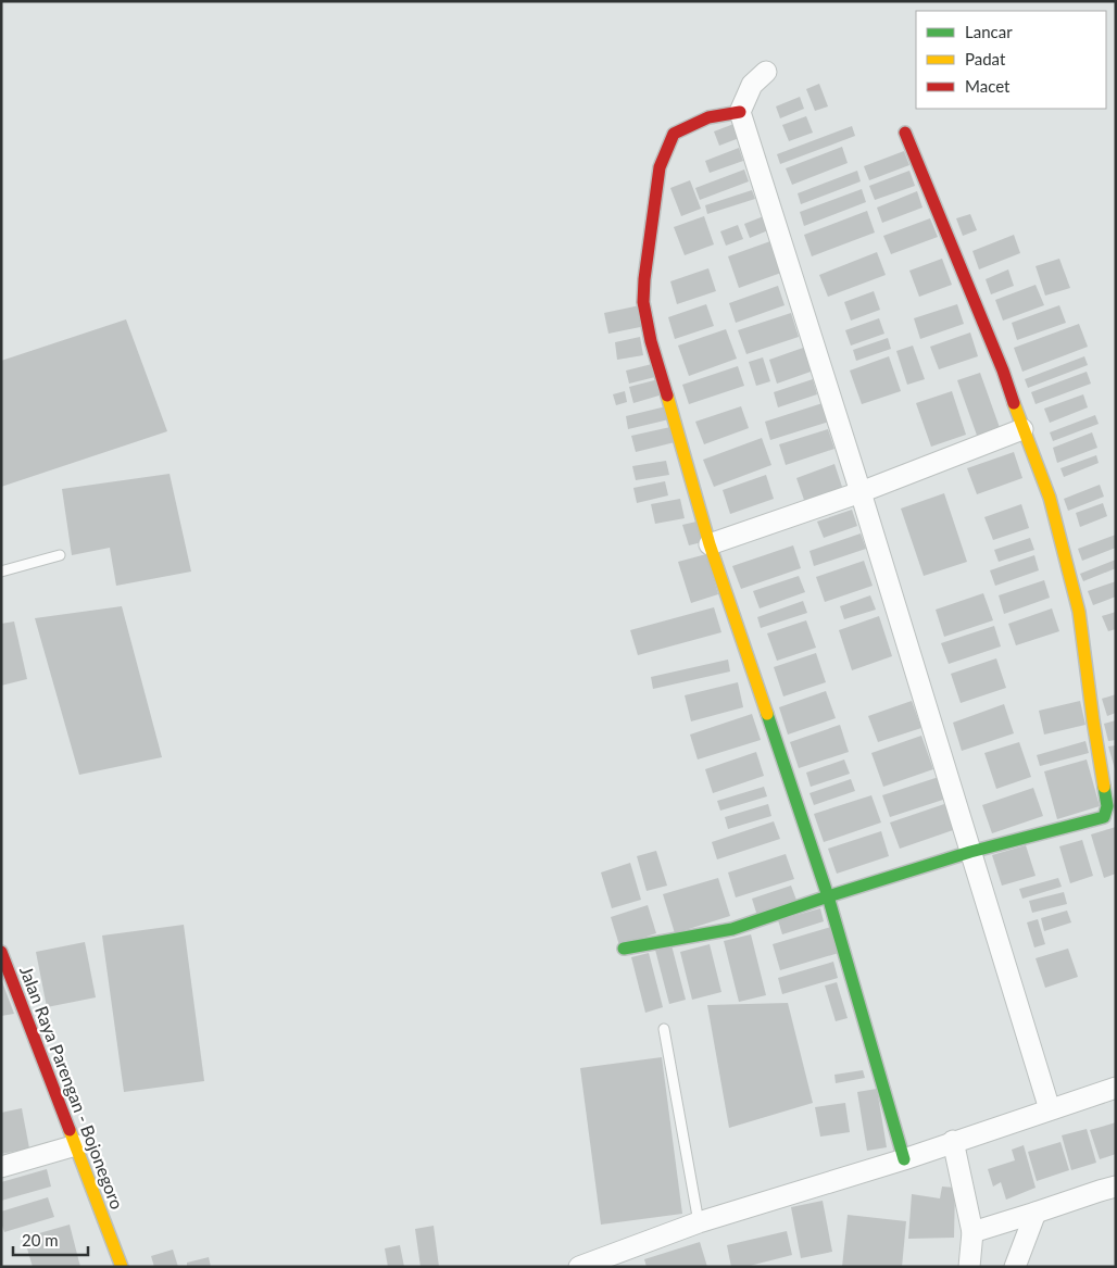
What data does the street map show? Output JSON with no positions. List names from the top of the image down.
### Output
{
  "streets": {
    "street": ["Jalan Raya Parengan - Bojonegoro"]
  },
  "legend": ["Lancar", "Padat", "Macet"],
  "scale_bar": "20 m"
}
